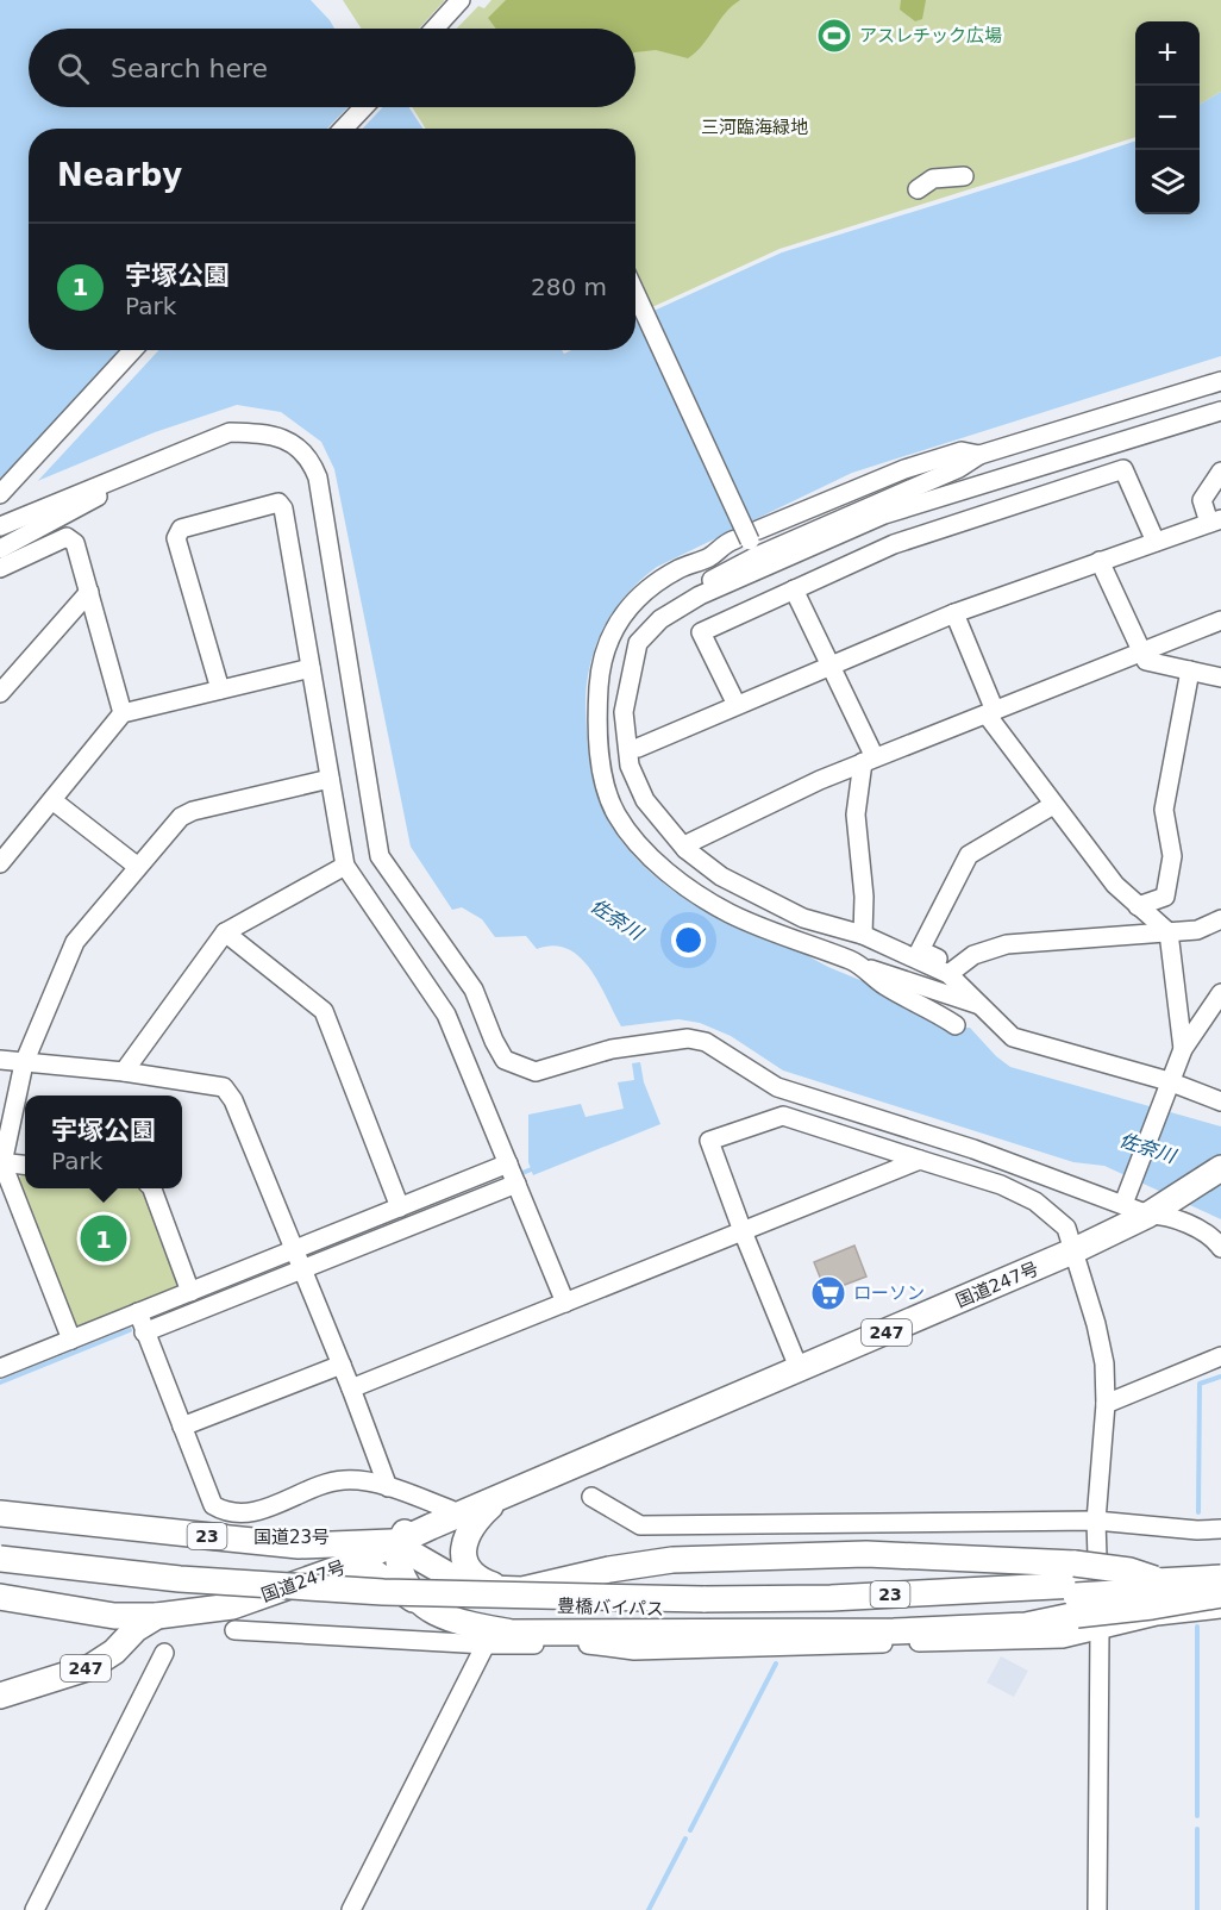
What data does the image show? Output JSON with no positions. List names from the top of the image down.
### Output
{
  "streets": {
    "highway": [
      "国道247号",
      "247",
      "23",
      "国道23号",
      "豊橋バイパス"
    ]
  },
  "crossings": [
    ["国道247号", "国道23号"]
  ],
  "water": ["佐奈川"],
  "parks": ["三河臨海緑地"],
  "places": {
    "sports": ["アスレチック広場"],
    "supermarket": ["ローソン"]
  },
  "page": {
    "map_buttons": ["+", "−"],
    "search": "Search here",
    "heading": "Nearby",
    "list": [
      {
        "mark": "1",
        "name": "宇塚公園",
        "note": "Park",
        "value": "280 m"
      }
    ],
    "popup": ["宇塚公園", "Park"],
    "pins": "1"
  }
}
